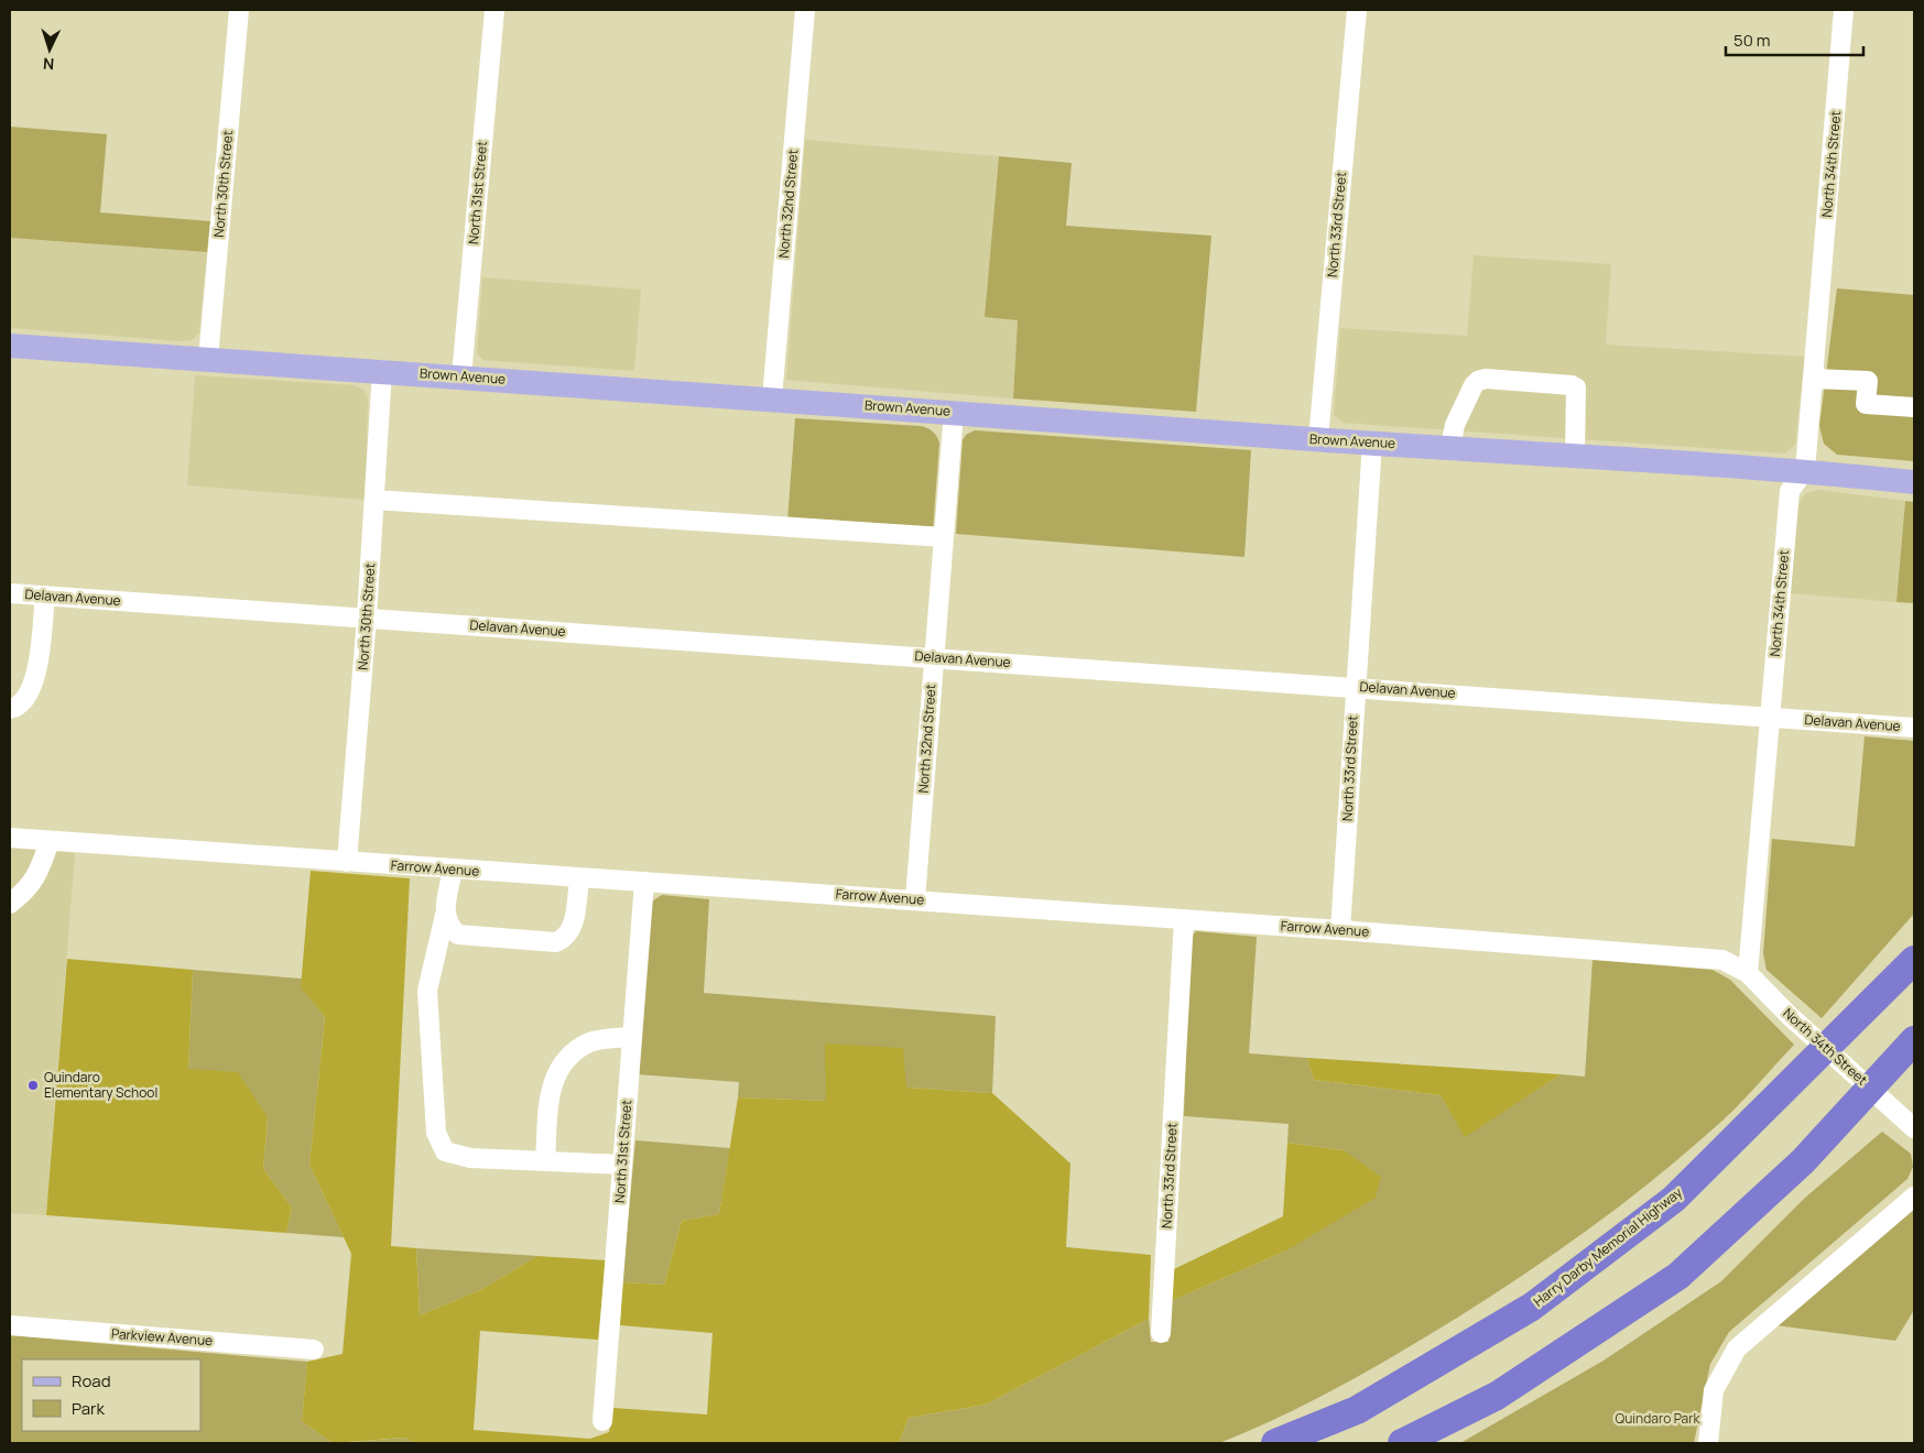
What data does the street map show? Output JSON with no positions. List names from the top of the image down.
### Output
{
  "streets": {
    "highway": ["Harry Darby Memorial Highway"],
    "main road": ["Brown Avenue"],
    "street": [
      "North 34th Street",
      "North 30th Street",
      "North 31st Street",
      "North 32nd Street",
      "North 33rd Street",
      "Delavan Avenue",
      "Farrow Avenue",
      "Parkview Avenue"
    ]
  },
  "crossings": [
    ["North 34th Street", "Brown Avenue"],
    ["North 34th Street", "Delavan Avenue"],
    ["North 34th Street", "Farrow Avenue"],
    ["North 30th Street", "Brown Avenue"],
    ["North 30th Street", "Delavan Avenue"],
    ["North 30th Street", "Farrow Avenue"],
    ["North 31st Street", "Brown Avenue"],
    ["North 31st Street", "Farrow Avenue"],
    ["North 32nd Street", "Brown Avenue"],
    ["North 32nd Street", "Delavan Avenue"],
    ["North 32nd Street", "Farrow Avenue"],
    ["North 33rd Street", "Brown Avenue"],
    ["North 33rd Street", "Delavan Avenue"],
    ["North 33rd Street", "Farrow Avenue"]
  ],
  "parks": ["Quindaro Park"],
  "places": ["Quindaro Elementary School"],
  "legend": ["Road", "Park"],
  "scale_bar": "50 m",
  "north": "bottom"
}
